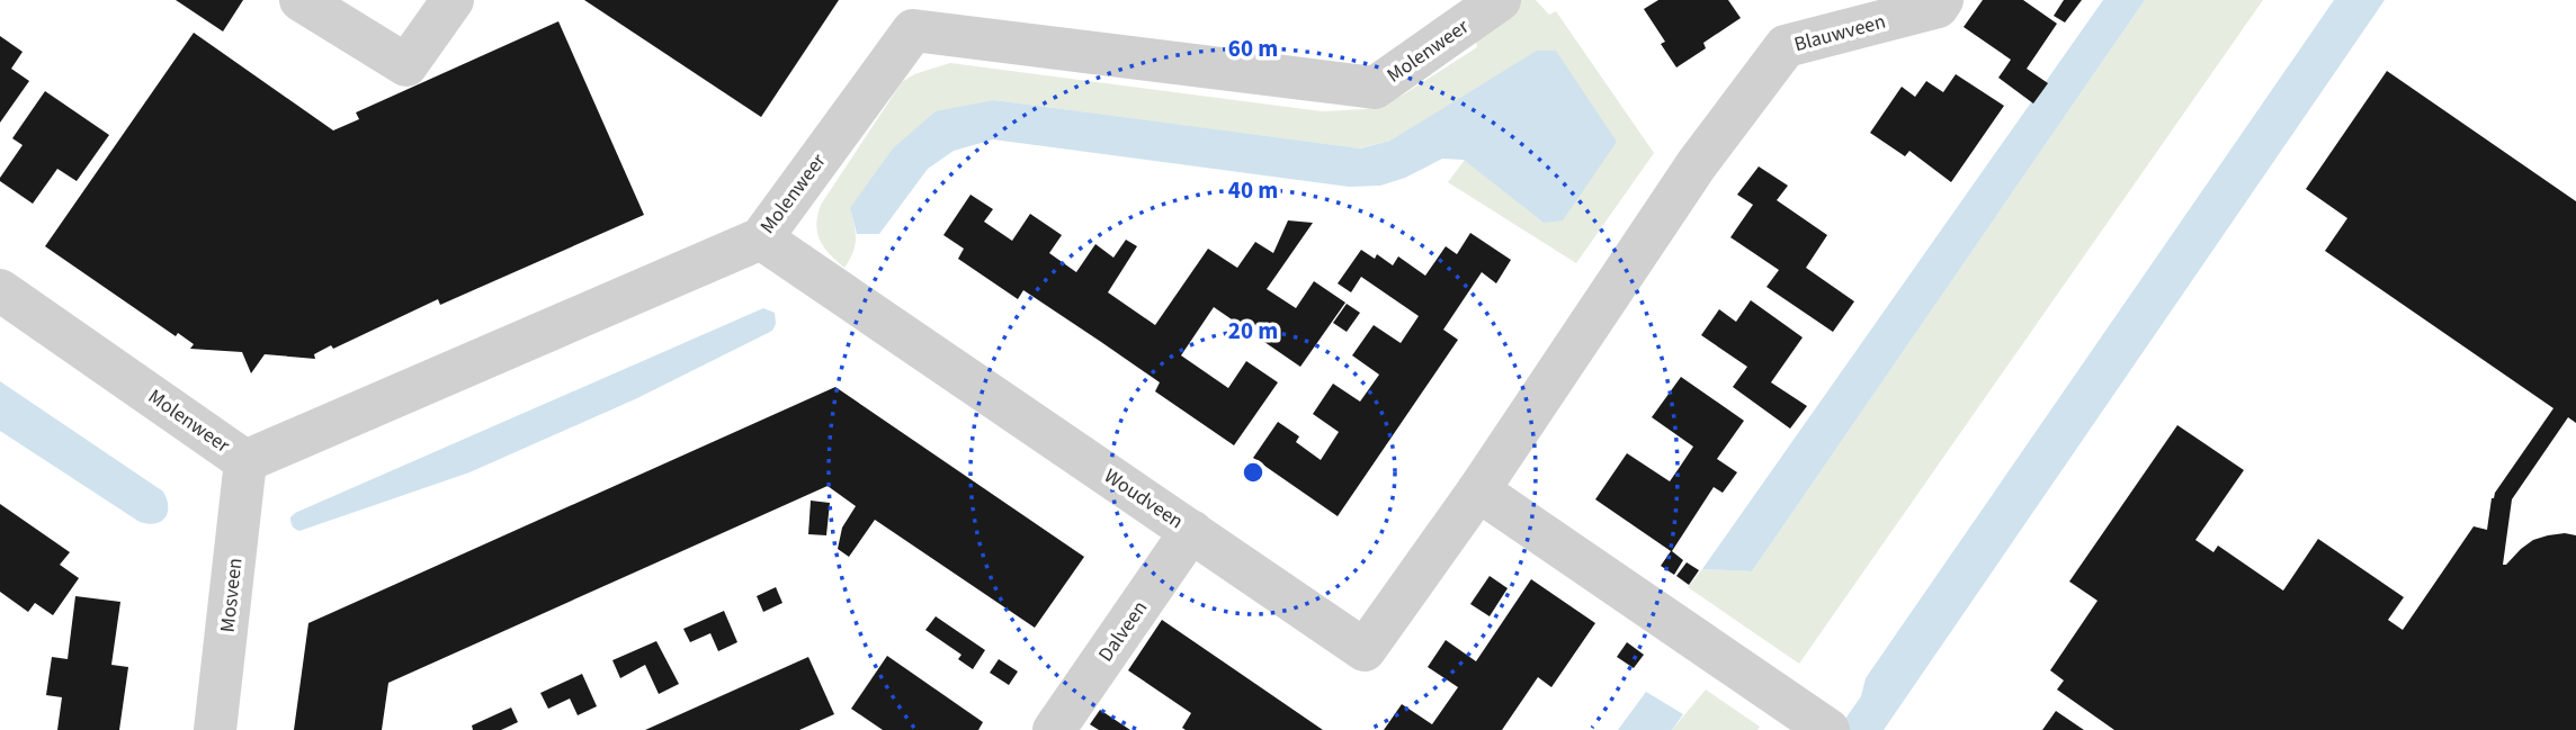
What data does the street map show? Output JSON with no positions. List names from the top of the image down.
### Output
{
  "streets": {
    "street": [
      "Blauwveen",
      "Molenweer",
      "Woudveen",
      "Mosveen",
      "Dalveen"
    ]
  },
  "crossings": [
    ["Blauwveen", "Woudveen"],
    ["Molenweer", "Woudveen"],
    ["Molenweer", "Mosveen"],
    ["Woudveen", "Dalveen"]
  ],
  "rings": ["60 m", "40 m", "20 m"]
}
